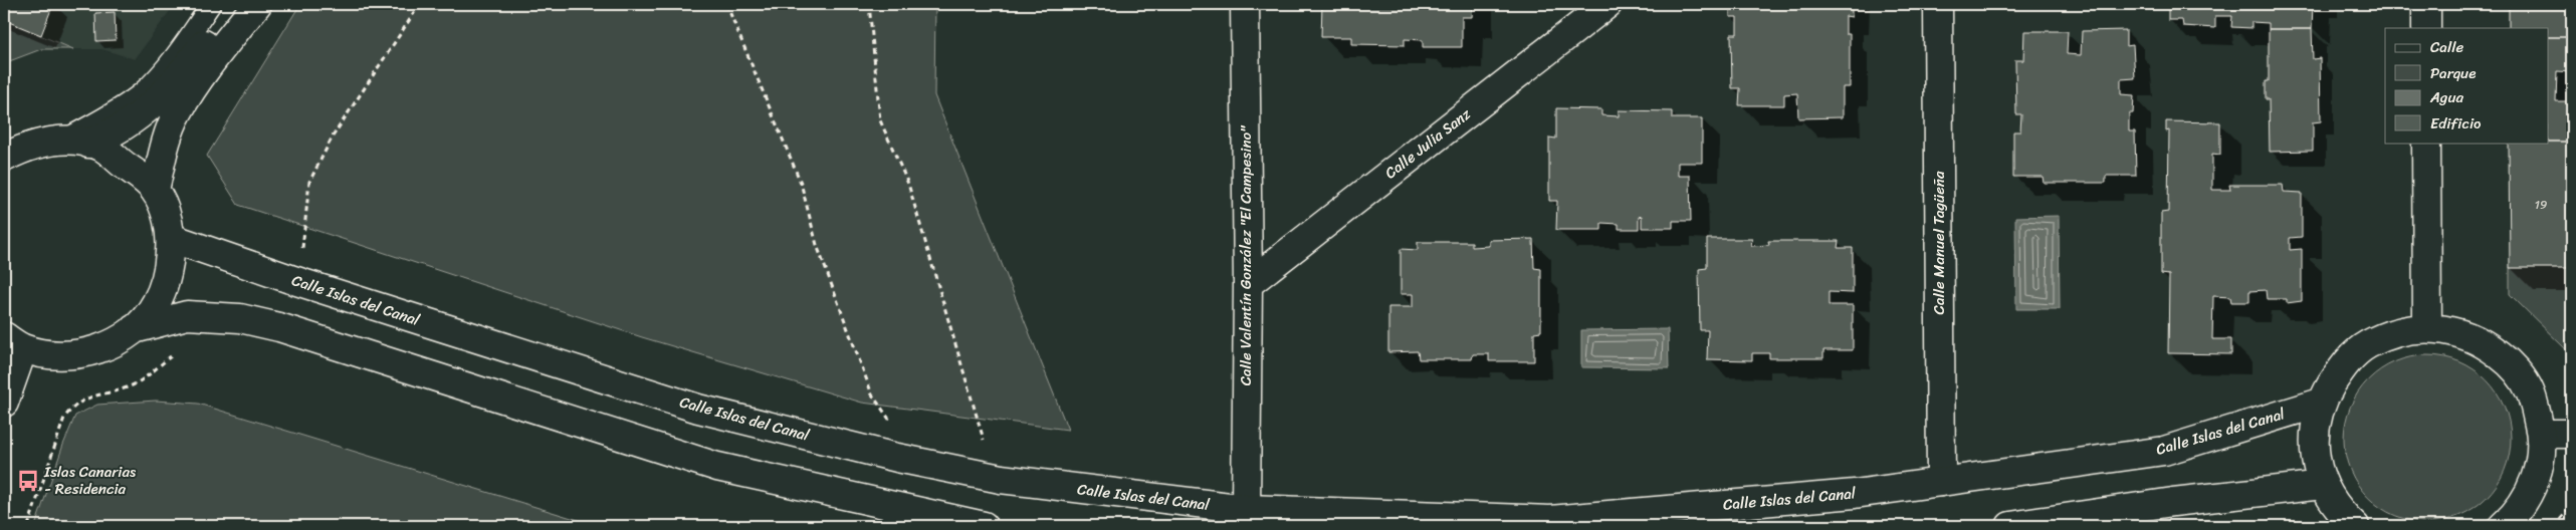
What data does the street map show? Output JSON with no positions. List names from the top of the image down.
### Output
{
  "streets": {
    "street": [
      "Calle Julia Sanz",
      "Calle Manuel Tagüeña",
      "Calle Valentín González \"El Campesino\"",
      "Calle Islas del Canal"
    ]
  },
  "crossings": [
    ["Calle Julia Sanz", "Calle Valentín González \"El Campesino\""],
    ["Calle Manuel Tagüeña", "Calle Islas del Canal"],
    ["Calle Valentín González \"El Campesino\"", "Calle Islas del Canal"]
  ],
  "places": {
    "bus stop": ["Islas Canarias - Residencia"]
  },
  "house_numbers": ["19"],
  "legend": [
    "Calle",
    "Parque",
    "Agua",
    "Edificio"
  ]
}
